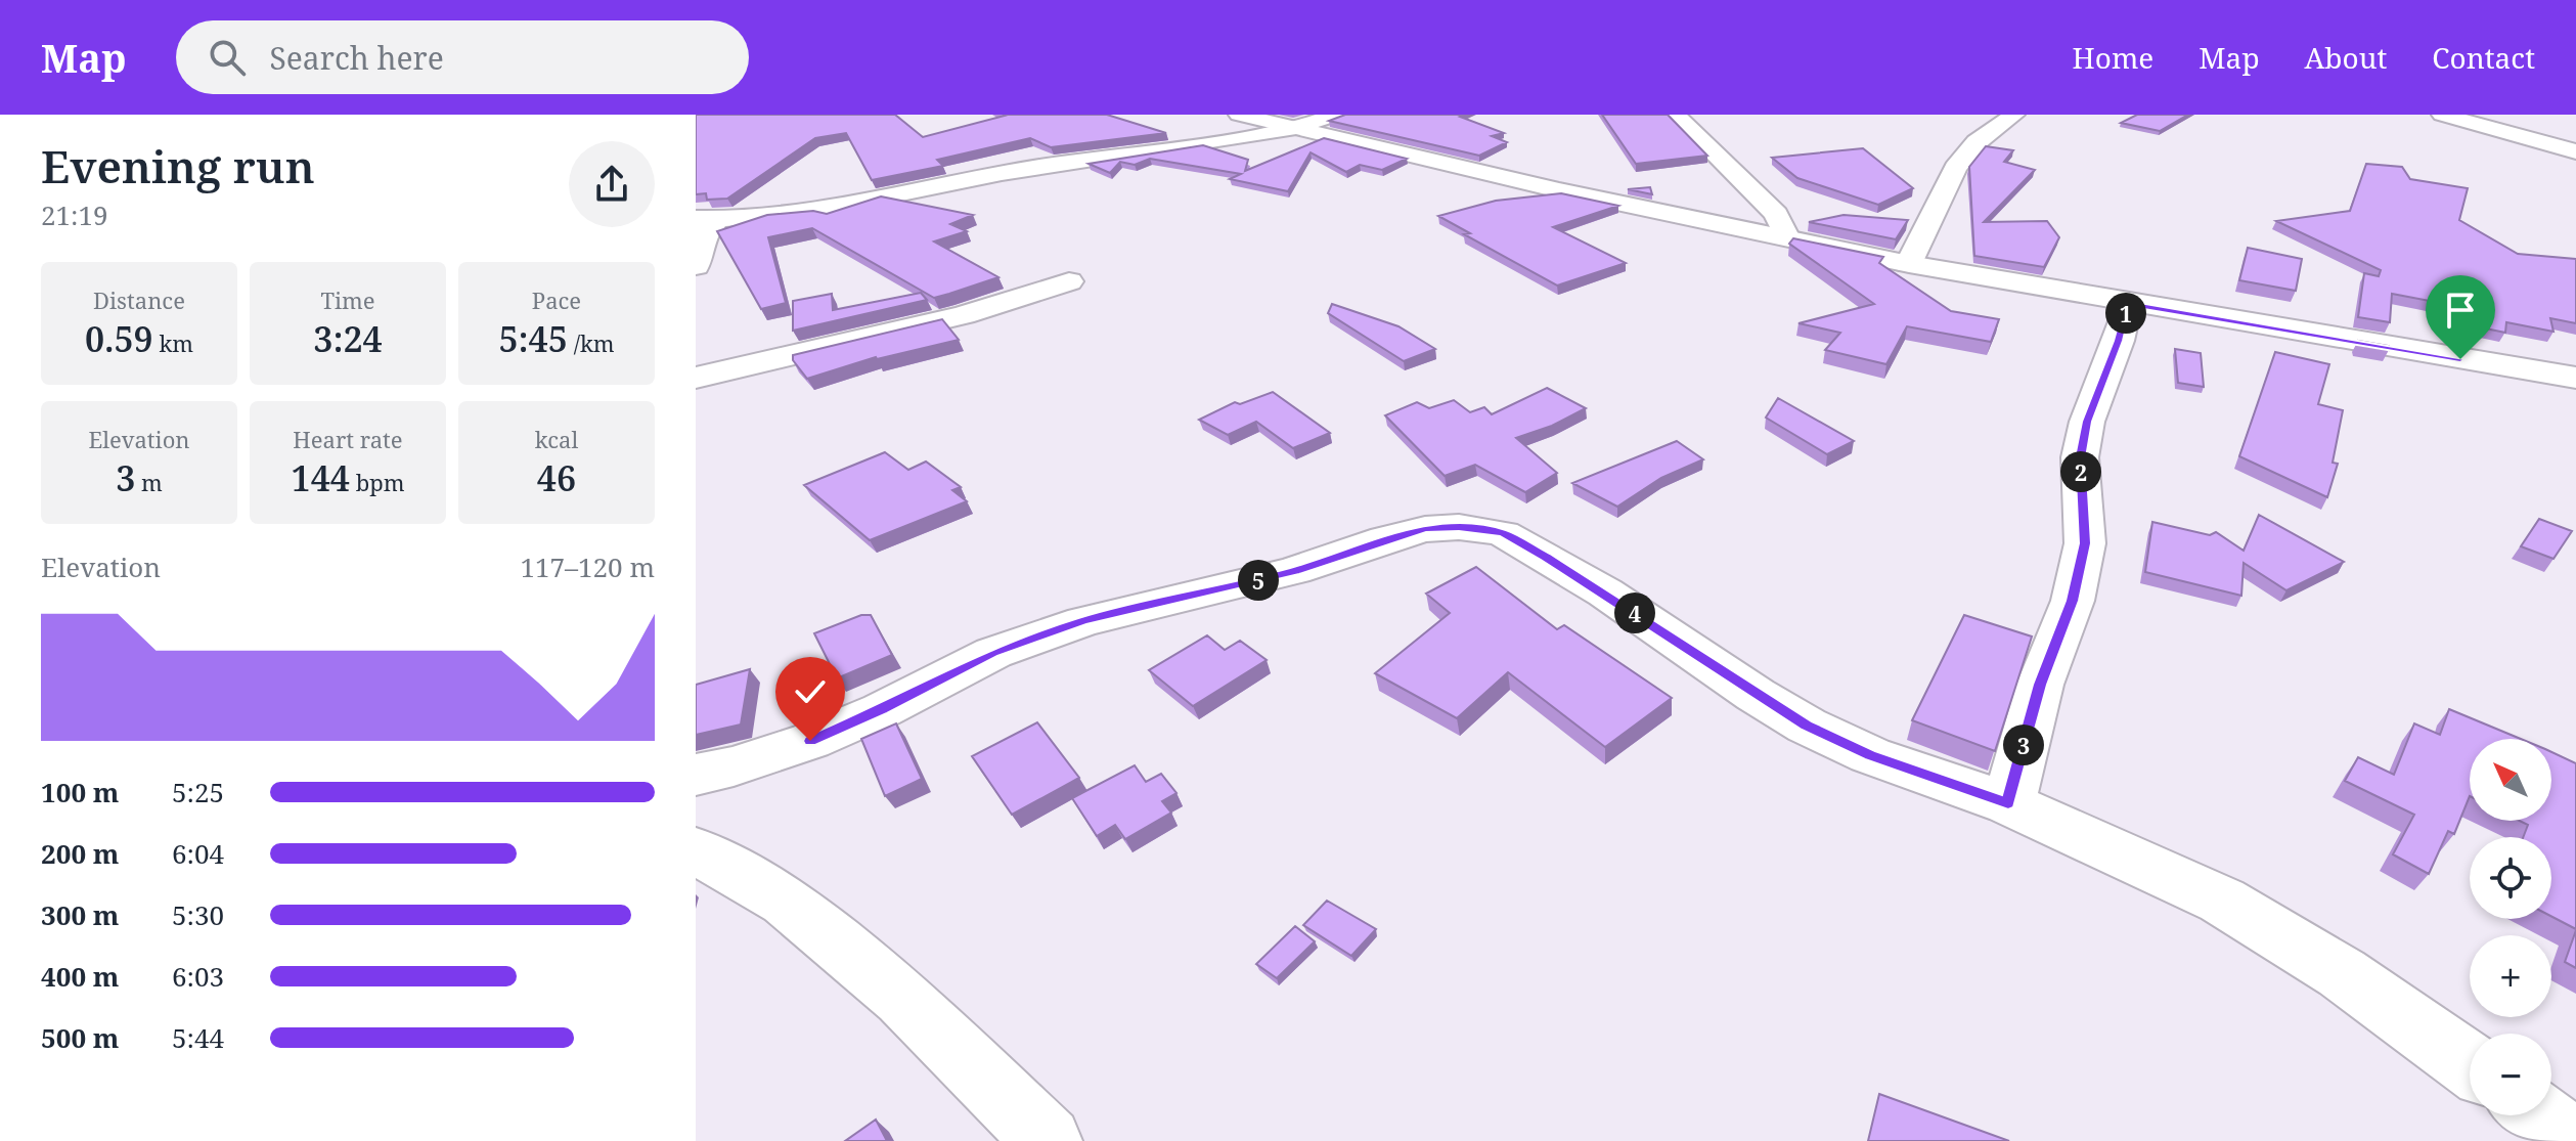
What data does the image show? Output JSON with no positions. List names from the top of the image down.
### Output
{
  "north": "top left",
  "page": {
    "header": "Map",
    "search": "Search here",
    "nav": [
      "Home",
      "Map",
      "About",
      "Contact"
    ],
    "heading": ["Evening run", "21:19"],
    "stats": [
      ["Distance", "0.59 km"],
      ["Time", "3:24"],
      ["Pace", "5:45 /km"],
      ["Elevation", "3 m"],
      ["Heart rate", "144 bpm"],
      ["kcal", "46"]
    ],
    "pins": [
      "1",
      "2",
      "5",
      "4",
      "3"
    ],
    "chart": ["Elevation", "117–120 m"],
    "map_buttons": ["+", "−"],
    "list": [
      {
        "name": "100 m",
        "note": "5:25"
      },
      {
        "name": "200 m",
        "note": "6:04"
      },
      {
        "name": "300 m",
        "note": "5:30"
      },
      {
        "name": "400 m",
        "note": "6:03"
      },
      {
        "name": "500 m",
        "note": "5:44"
      }
    ]
  }
}
